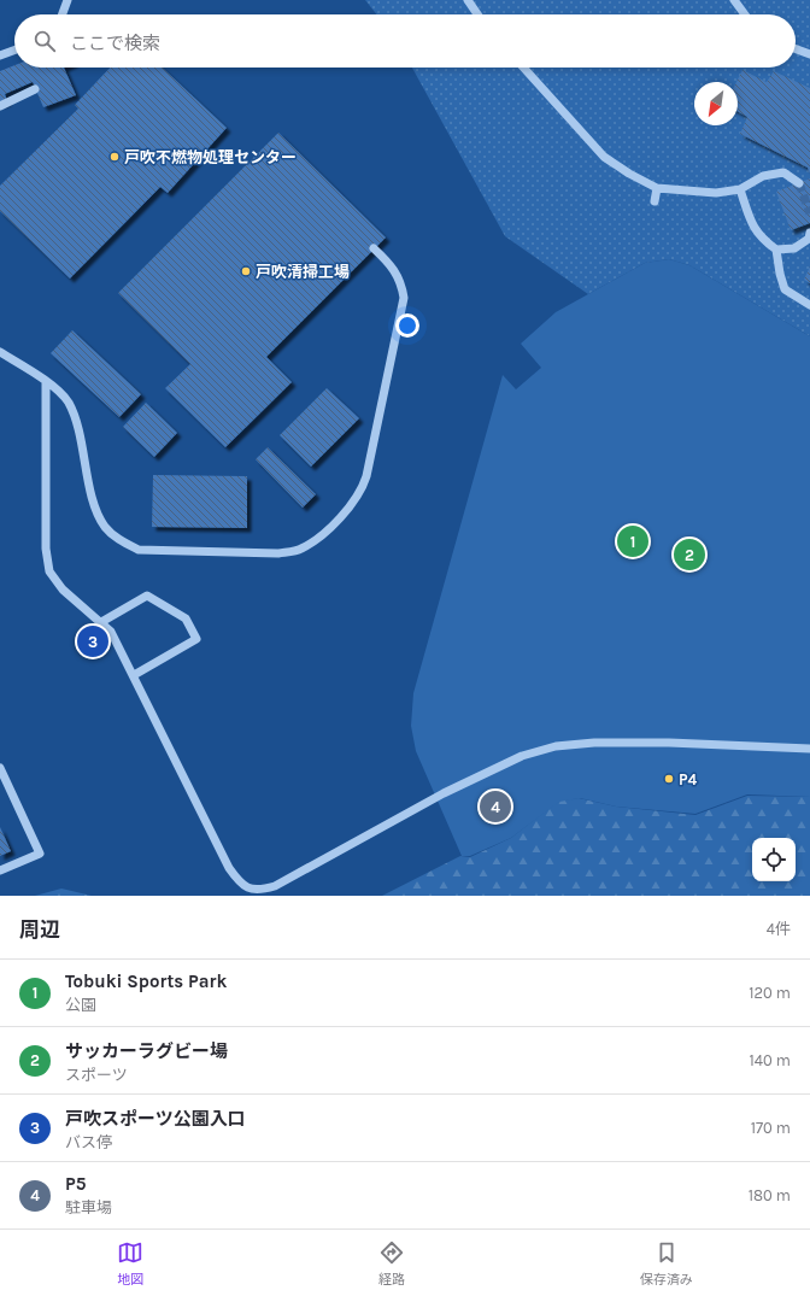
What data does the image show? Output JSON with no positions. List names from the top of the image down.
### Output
{
  "places": ["戸吹不燃物処理センター", "戸吹清掃工場", "P4"],
  "north": "bottom left",
  "page": {
    "search": "ここで検索",
    "pins": [
      "1",
      "2",
      "3",
      "4"
    ],
    "heading": ["周辺", "4件"],
    "list": [
      {
        "mark": "1",
        "name": "Tobuki Sports Park",
        "note": "公園",
        "value": "120 m"
      },
      {
        "mark": "2",
        "name": "サッカーラグビー場",
        "note": "スポーツ",
        "value": "140 m"
      },
      {
        "mark": "3",
        "name": "戸吹スポーツ公園入口",
        "note": "バス停",
        "value": "170 m"
      },
      {
        "mark": "4",
        "name": "P5",
        "note": "駐車場",
        "value": "180 m"
      }
    ],
    "nav": ["地図", "経路", "保存済み"]
  }
}
